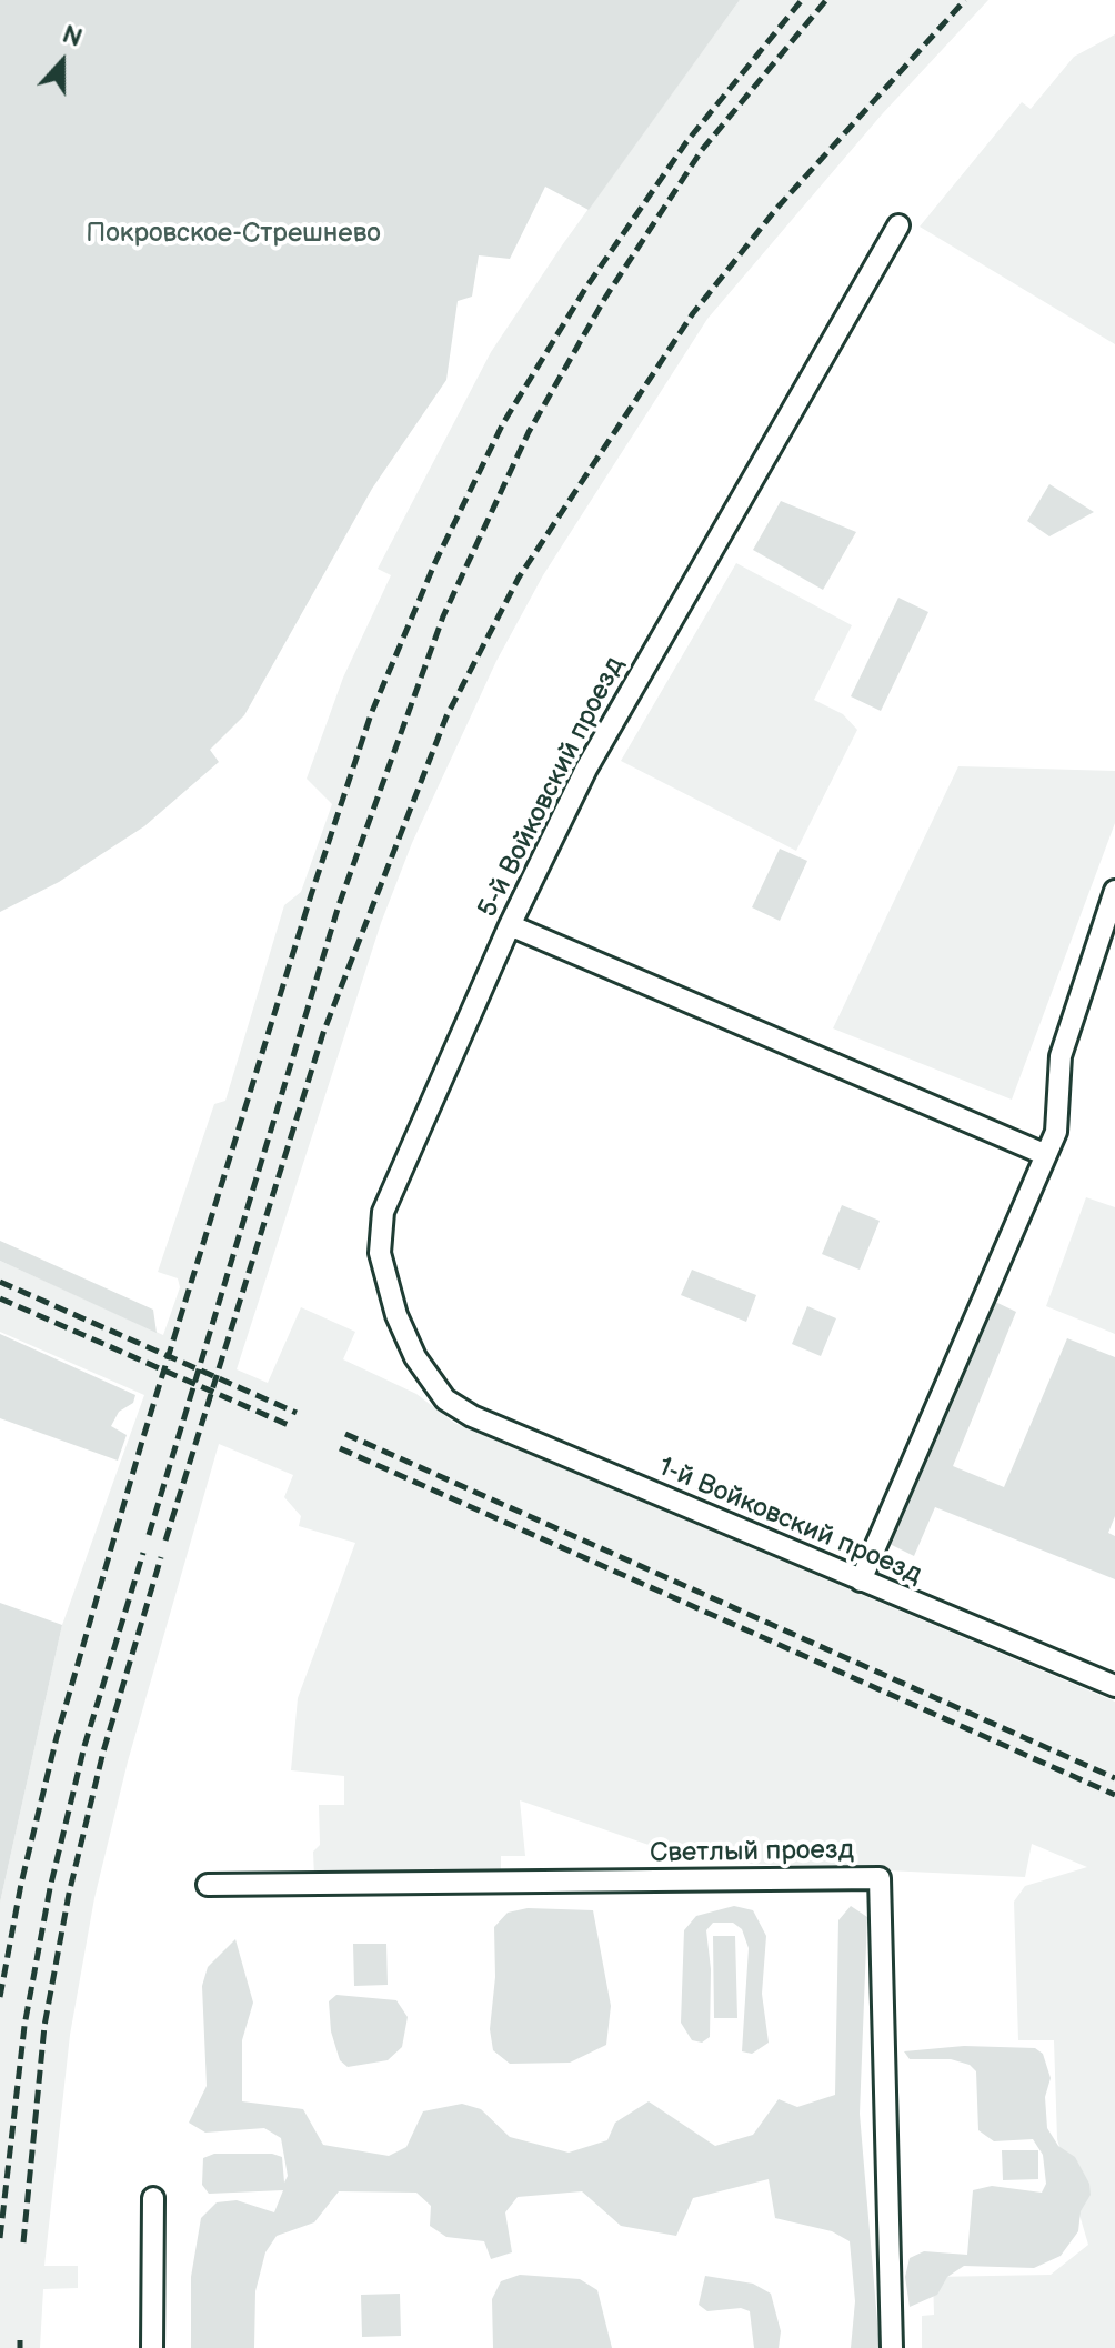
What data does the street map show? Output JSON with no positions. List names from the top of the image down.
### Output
{
  "streets": {
    "street": ["5-й Войковский проезд", "1-й Войковский проезд", "Светлый проезд"]
  },
  "crossings": [
    ["5-й Войковский проезд", "1-й Войковский проезд"]
  ],
  "parks": ["Покровское-Стрешнево"],
  "north": "top"
}
